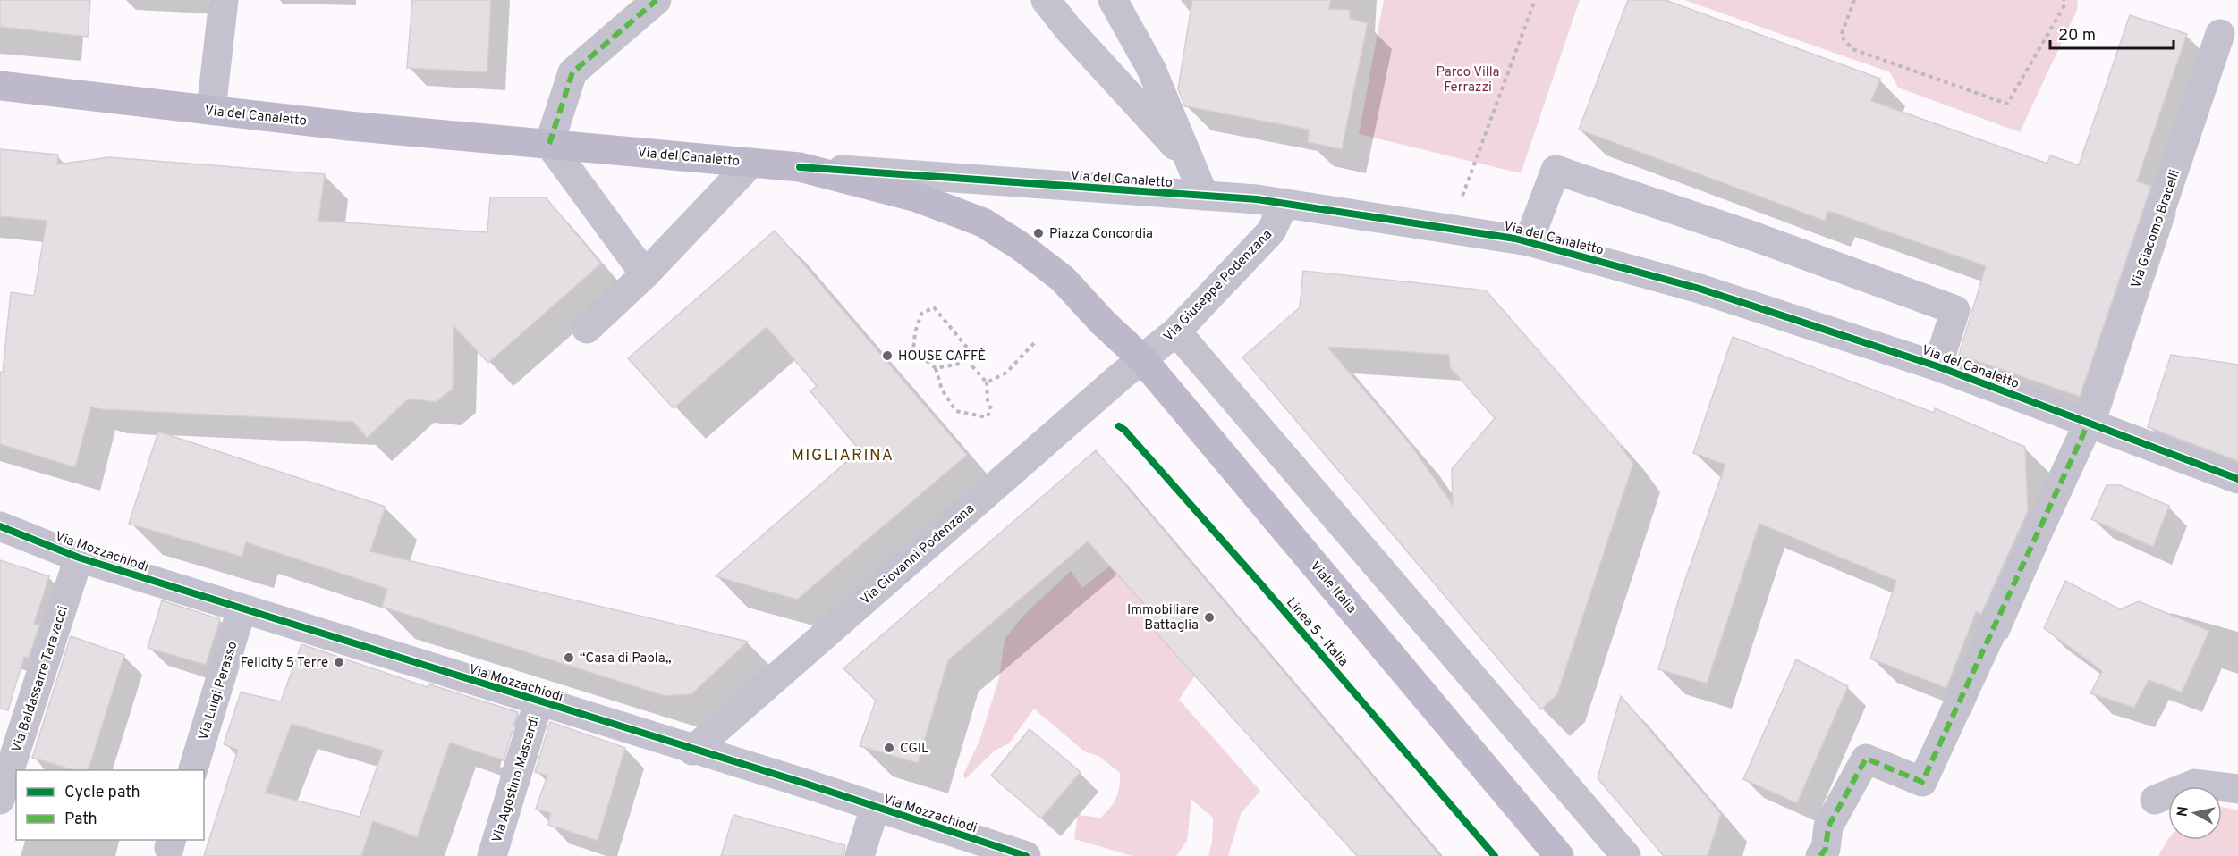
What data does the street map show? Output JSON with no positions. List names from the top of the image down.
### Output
{
  "streets": {
    "main road": ["Via del Canaletto", "Viale Italia"],
    "street": [
      "Via Giacomo Bracelli",
      "Via Giuseppe Podenzana",
      "Via Mozzachiodi",
      "Via Giovanni Podenzana",
      "Via Baldassarre Taravacci",
      "Via Luigi Perasso",
      "Via Agostino Mascardi"
    ],
    "cycle path": ["Linea 5 - Italia"]
  },
  "crossings": [
    ["Via del Canaletto", "Via Giacomo Bracelli"],
    ["Via del Canaletto", "Via Giuseppe Podenzana"],
    ["Via del Canaletto", "Viale Italia"],
    ["Via Giuseppe Podenzana", "Via Giovanni Podenzana"],
    ["Via Giuseppe Podenzana", "Viale Italia"],
    ["Via Mozzachiodi", "Via Giovanni Podenzana"],
    ["Via Mozzachiodi", "Via Baldassarre Taravacci"],
    ["Via Mozzachiodi", "Via Luigi Perasso"],
    ["Via Mozzachiodi", "Via Agostino Mascardi"],
    ["Via Giovanni Podenzana", "Viale Italia"]
  ],
  "districts": ["MIGLIARINA"],
  "parks": ["Parco Villa Ferrazzi"],
  "places": [
    "Piazza Concordia",
    "HOUSE CAFFÈ",
    "Immobiliare Battaglia",
    "“Casa di Paola„",
    "Felicity 5 Terre",
    "CGIL"
  ],
  "legend": ["Cycle path", "Path"],
  "scale_bar": "20 m",
  "north": "left"
}
